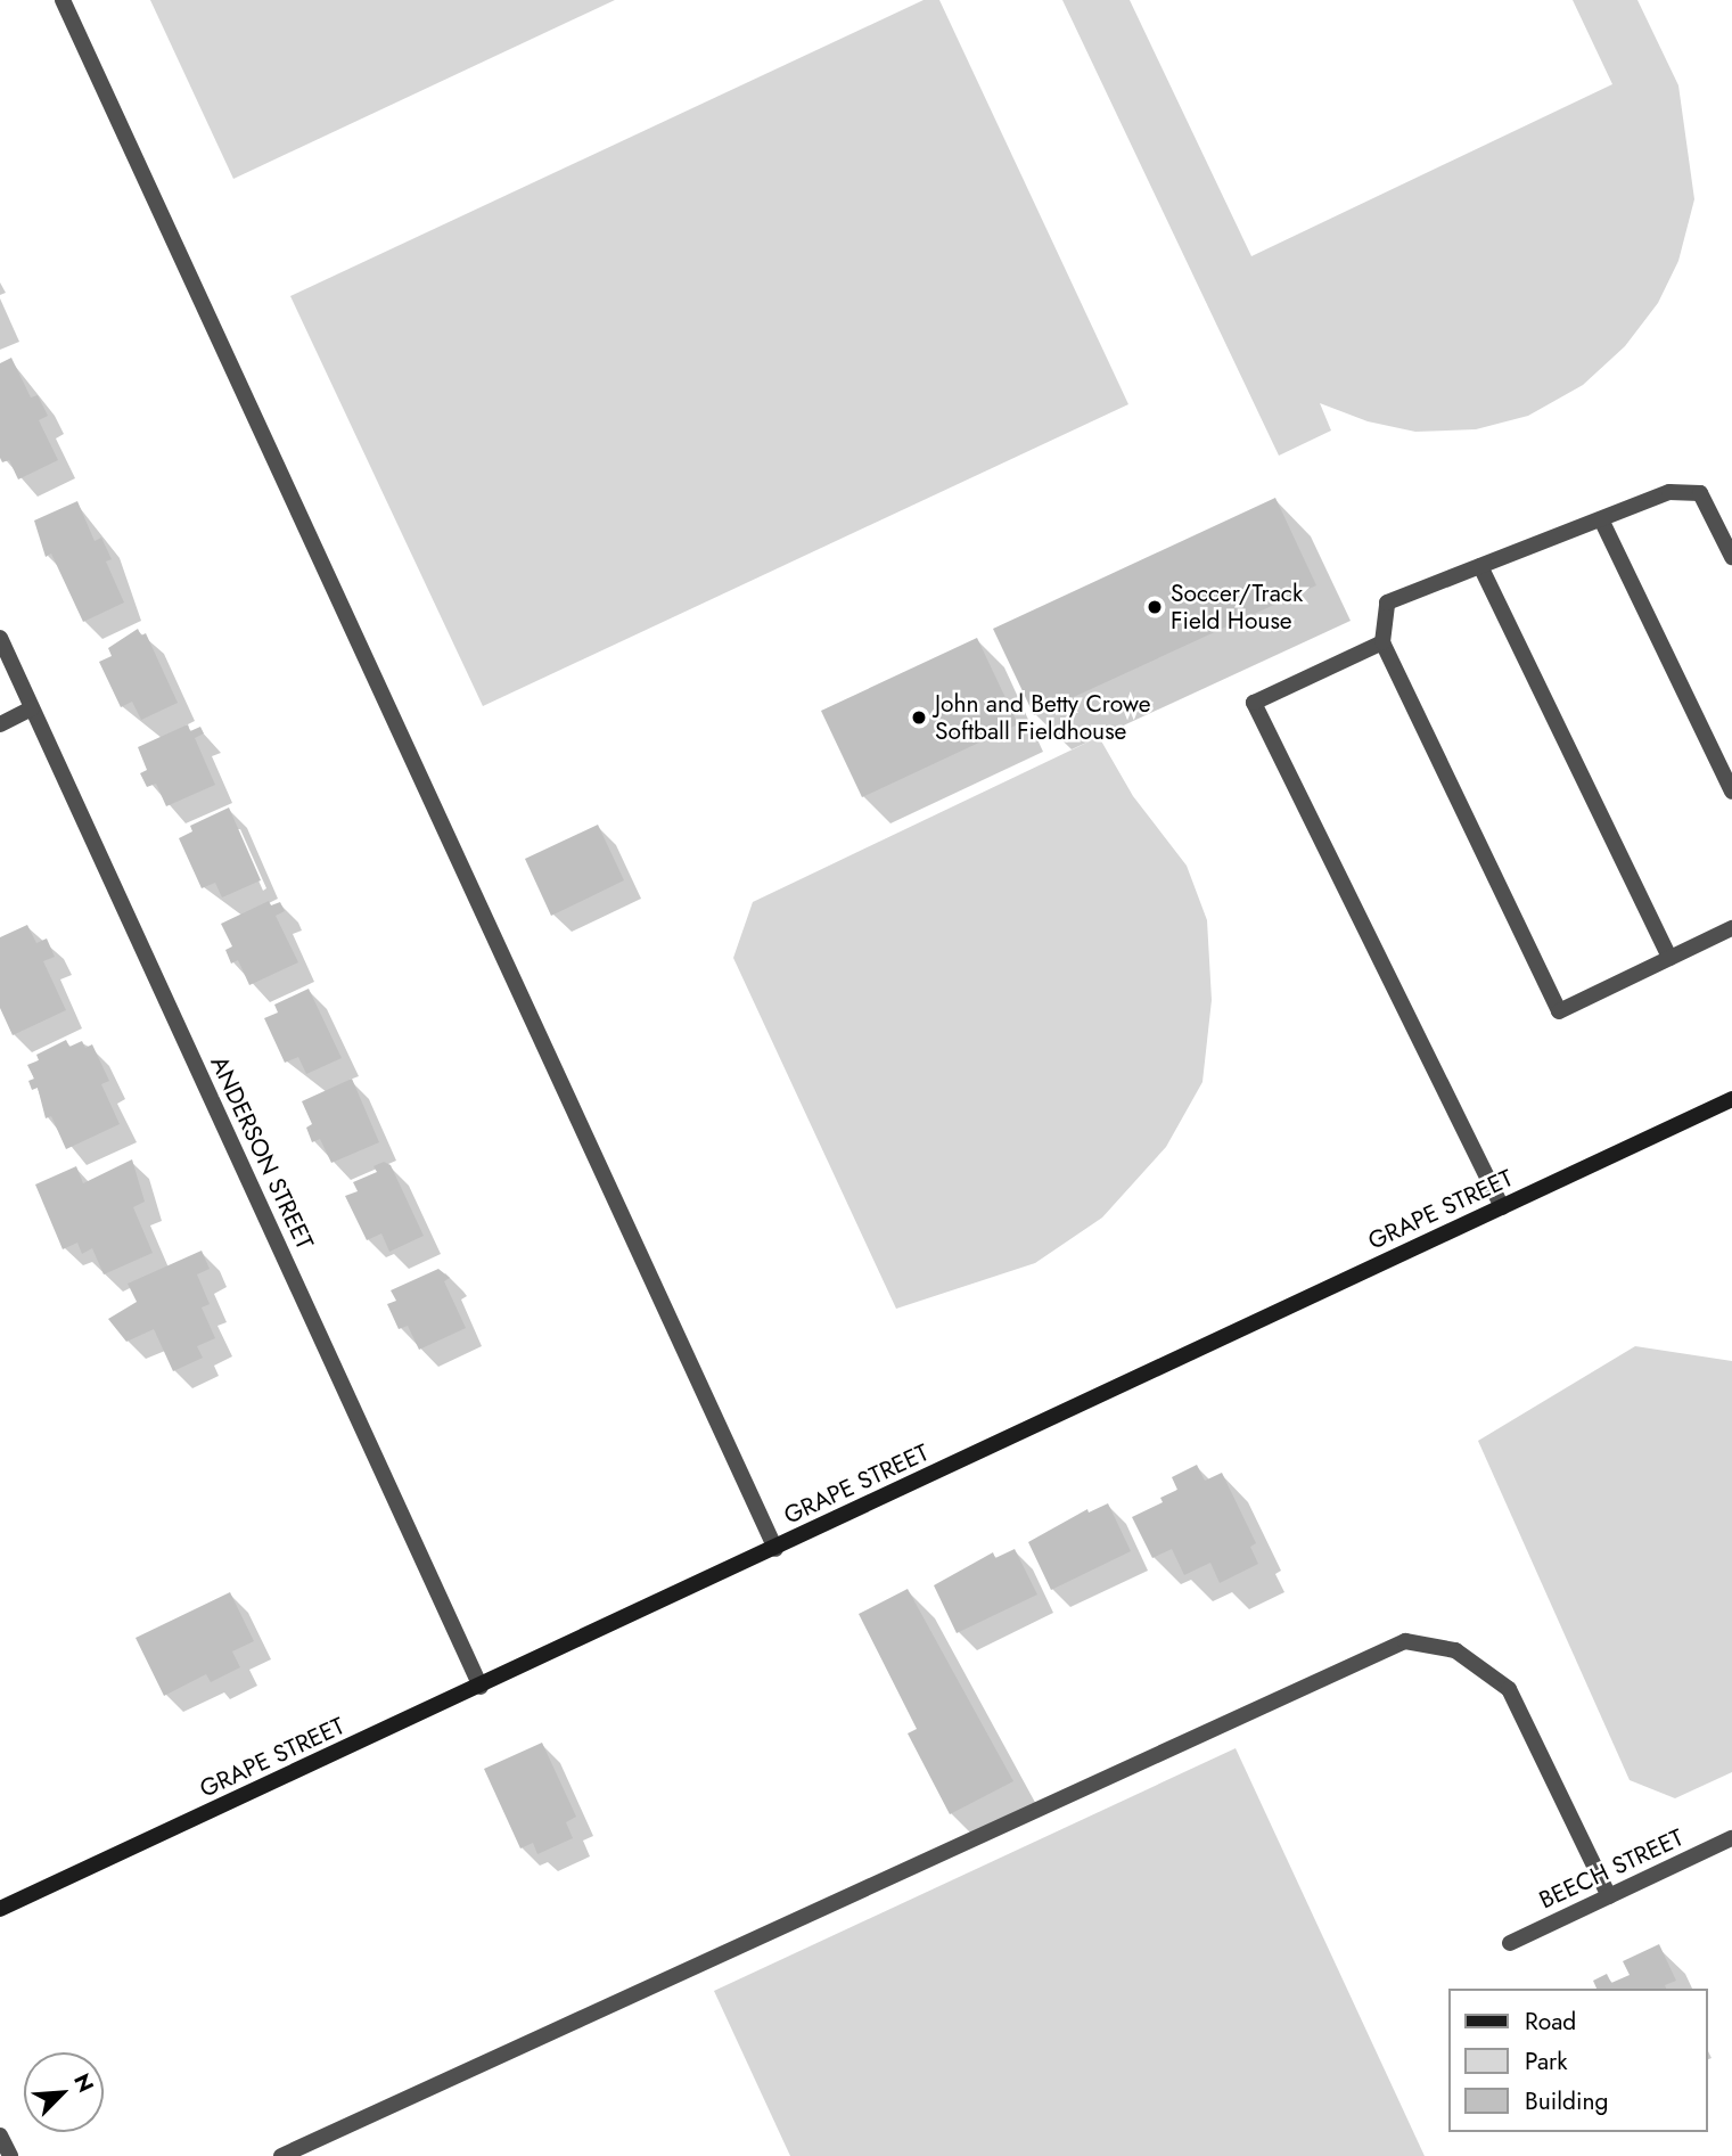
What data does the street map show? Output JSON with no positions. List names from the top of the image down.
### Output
{
  "streets": {
    "street": ["ANDERSON STREET", "GRAPE STREET", "BEECH STREET"]
  },
  "crossings": [
    ["ANDERSON STREET", "GRAPE STREET"]
  ],
  "places": ["Soccer/Track Field House", "John and Betty Crowe Softball Fieldhouse"],
  "legend": ["Road", "Park", "Building"],
  "north": "top right"
}
